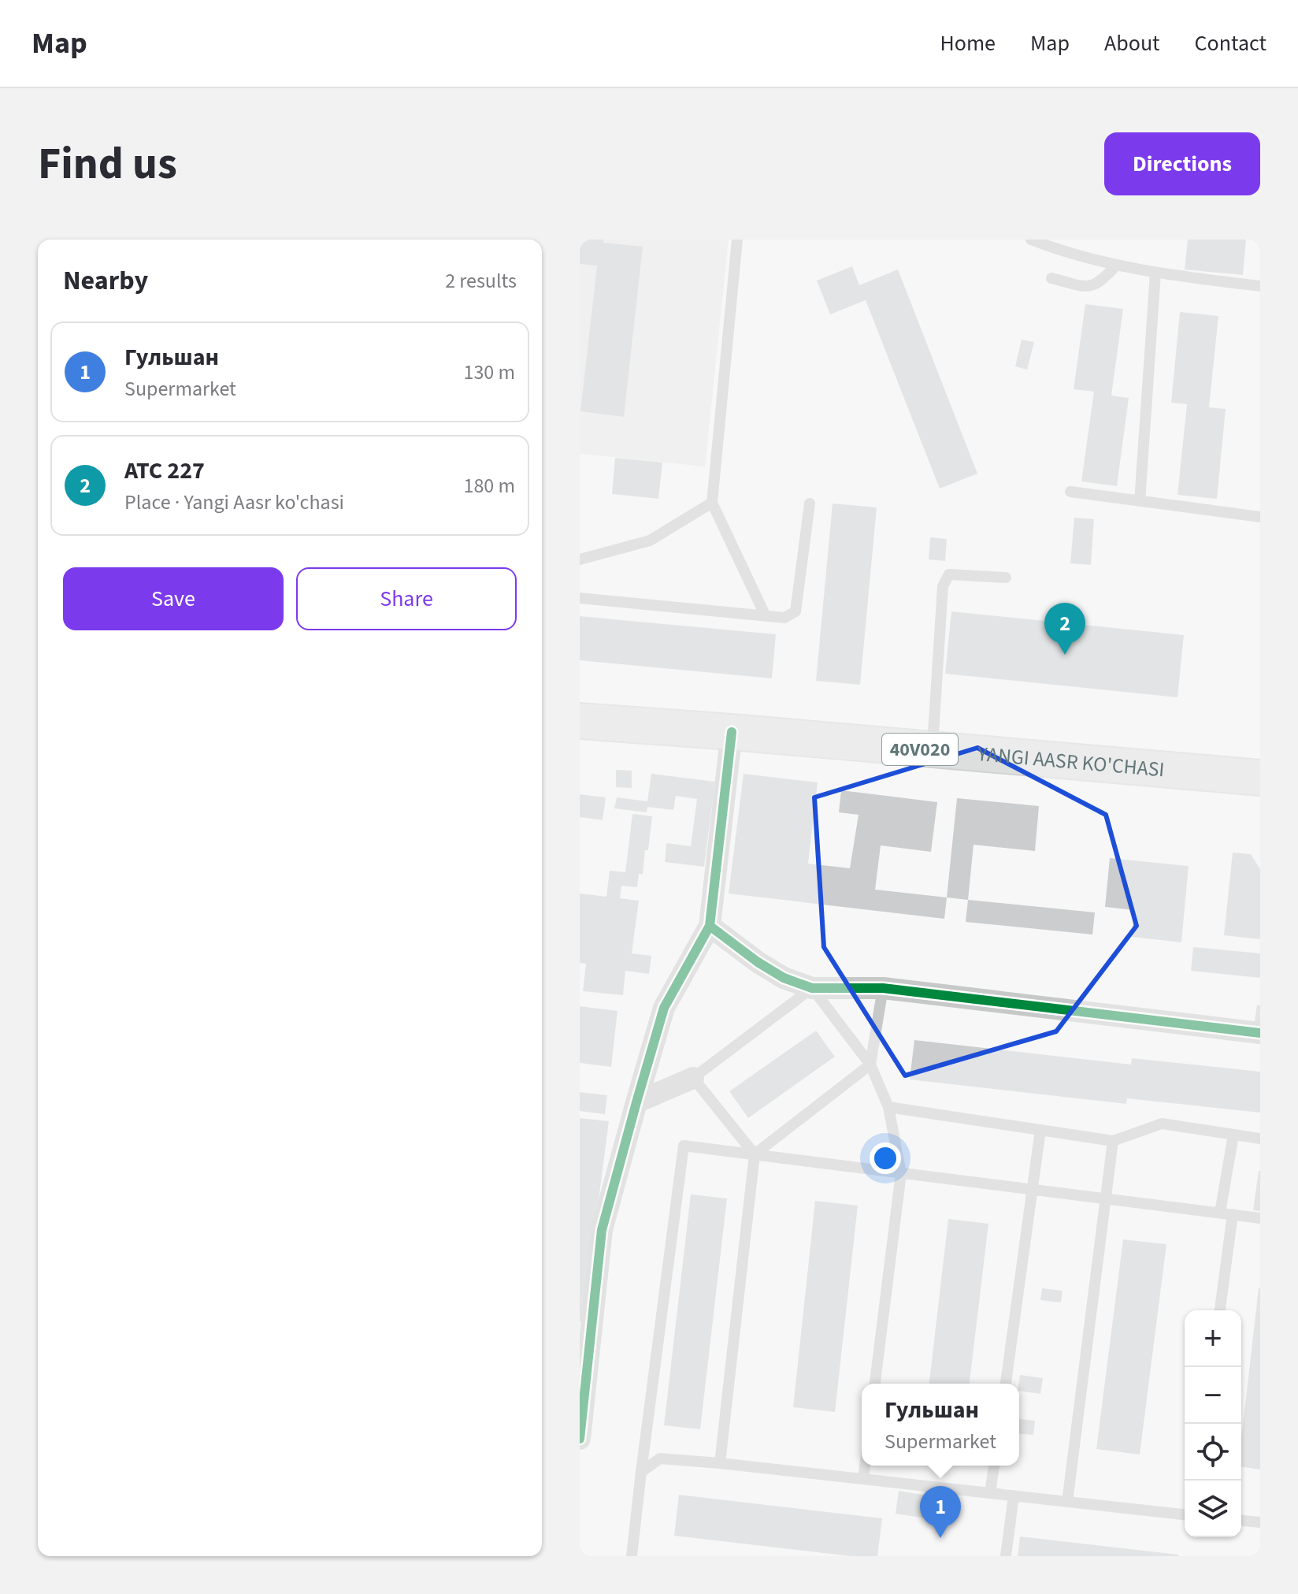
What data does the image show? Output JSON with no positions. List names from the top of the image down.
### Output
{
  "streets": {
    "main road": ["40V020", "YANGI AASR KO'CHASI"]
  },
  "page": {
    "header": "Map",
    "nav": [
      "Home",
      "Map",
      "About",
      "Contact"
    ],
    "buttons": [
      "Directions",
      ["Save", "Share"]
    ],
    "title": "Find us",
    "heading": ["Nearby", "2 results"],
    "list": [
      {
        "mark": "1",
        "name": "Гульшан",
        "note": "Supermarket",
        "value": "130 m"
      },
      {
        "mark": "2",
        "name": "АТС 227",
        "note": "Place · Yangi Aasr ko'chasi",
        "value": "180 m"
      }
    ],
    "pins": ["2", "1"],
    "map_buttons": ["+", "−"],
    "popup": ["Гульшан", "Supermarket"]
  }
}
